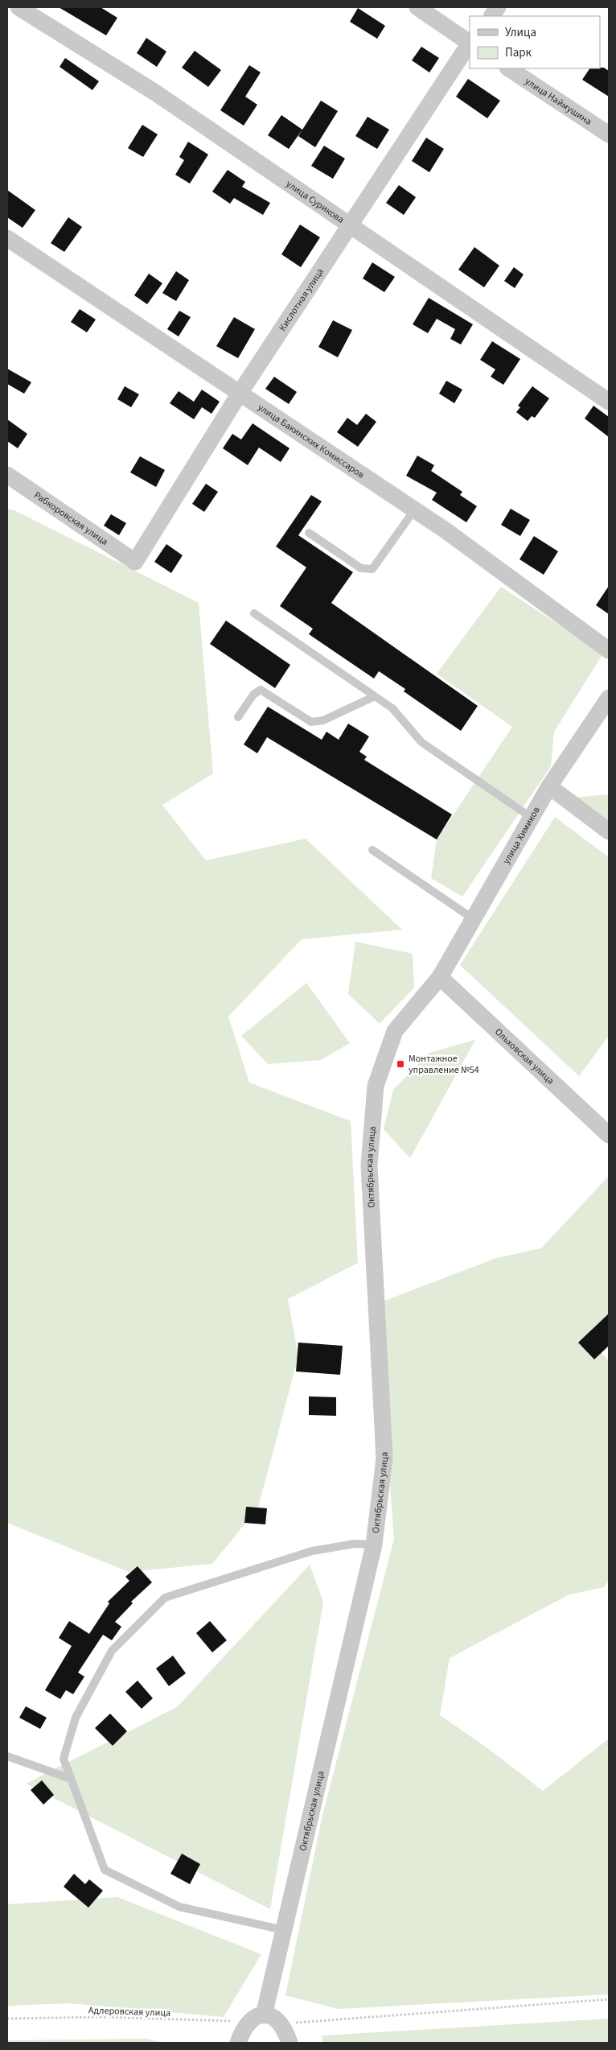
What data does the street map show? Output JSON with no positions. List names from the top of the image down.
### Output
{
  "streets": {
    "street": [
      "улица Наймушина",
      "улица Сурикова",
      "Кислотная улица",
      "улица Бакинских Комиссаров",
      "Рабкоровская улица",
      "улица Химиков",
      "Ольховская улица",
      "Октябрьская улица"
    ],
    "path": ["Адлеровская улица"]
  },
  "crossings": [
    ["улица Сурикова", "Кислотная улица"],
    ["Кислотная улица", "улица Бакинских Комиссаров"],
    ["Кислотная улица", "Рабкоровская улица"],
    ["улица Химиков", "Ольховская улица"],
    ["улица Химиков", "Октябрьская улица"],
    ["Ольховская улица", "Октябрьская улица"],
    ["Октябрьская улица", "Адлеровская улица"]
  ],
  "places": {
    "transit": ["Монтажное управление №54"]
  },
  "legend": ["Улица", "Парк"]
}
